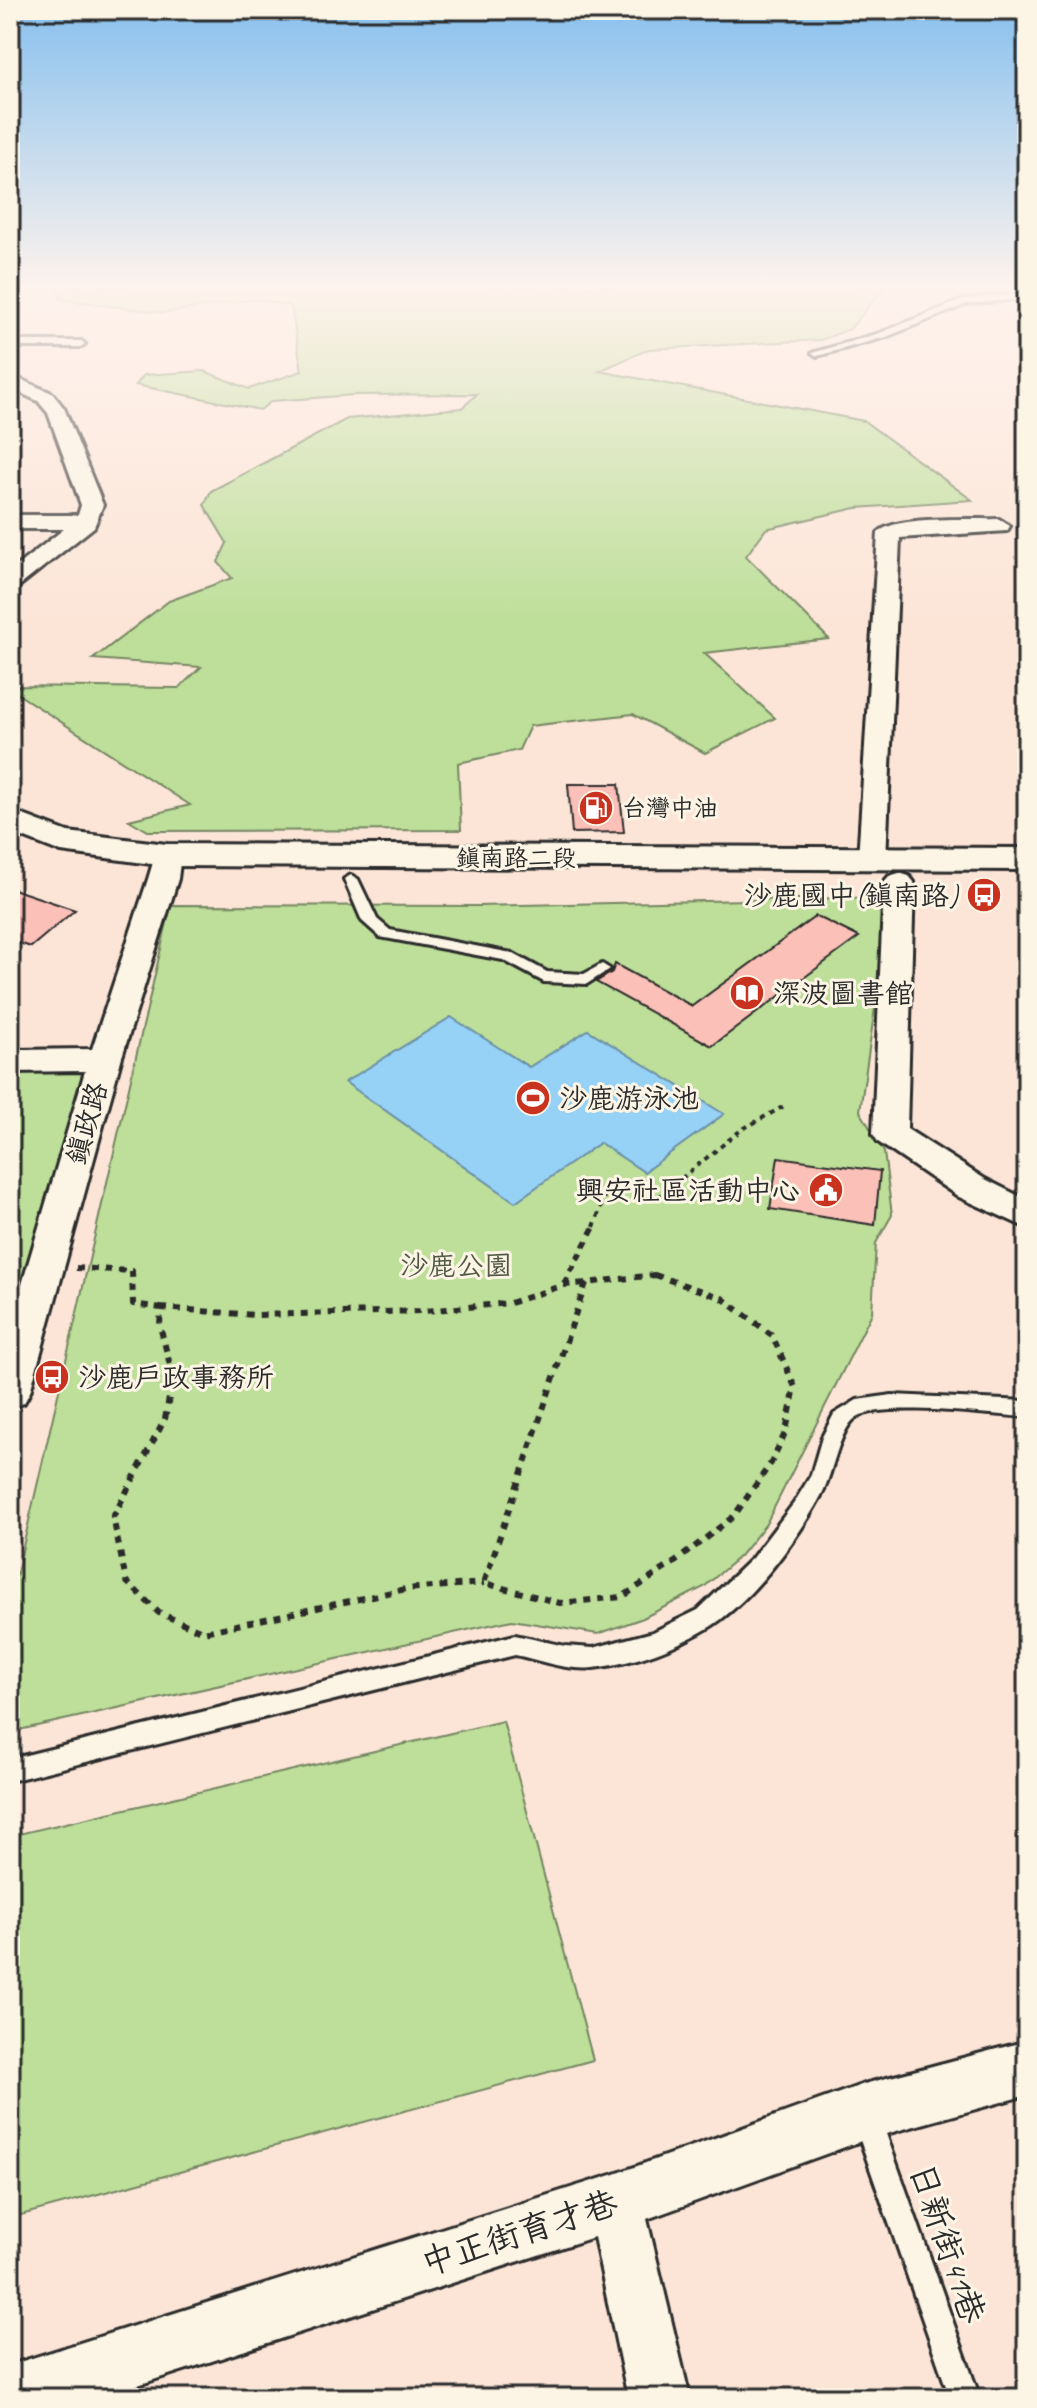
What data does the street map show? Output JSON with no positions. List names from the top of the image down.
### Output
{
  "streets": {
    "street": ["鎮南路二段", "鎮政路", "中正街育才巷"],
    "lane": ["日新街41巷"]
  },
  "crossings": [
    ["鎮南路二段", "鎮政路"],
    ["中正街育才巷", "日新街41巷"]
  ],
  "parks": ["沙鹿公園"],
  "places": {
    "fuel station": ["台灣中油"],
    "bus stop": ["沙鹿國中(鎮南路)", "沙鹿戶政事務所"],
    "library": ["深波圖書館"],
    "sports": ["沙鹿游泳池"],
    "public building": ["興安社區活動中心"]
  }
}
